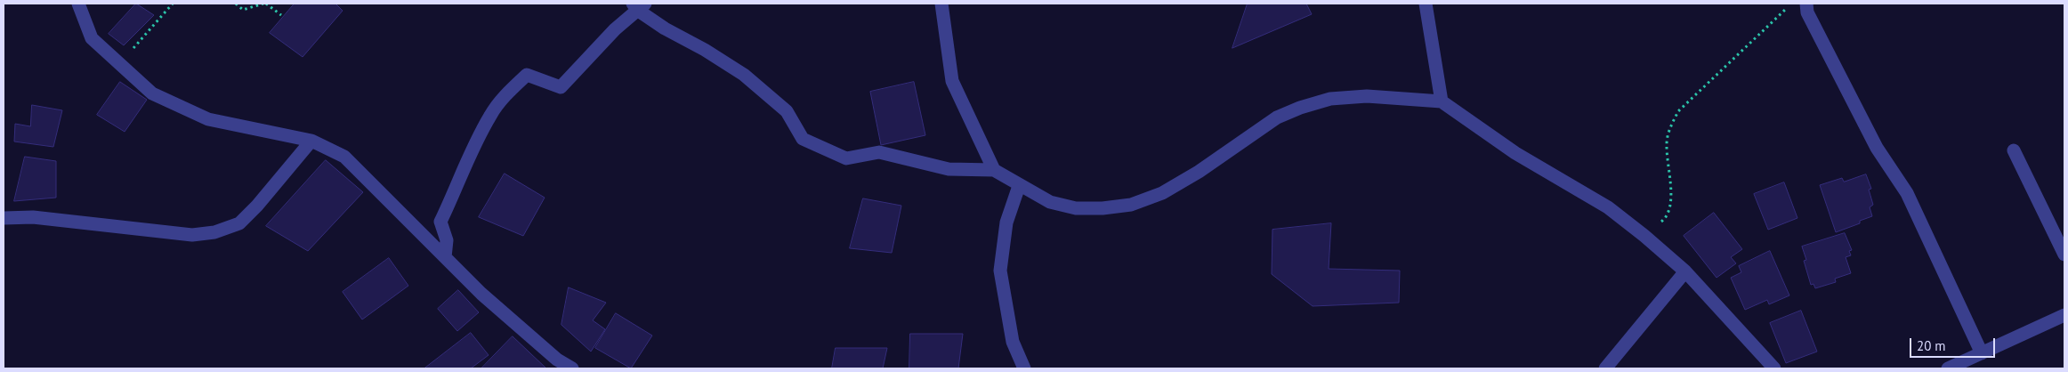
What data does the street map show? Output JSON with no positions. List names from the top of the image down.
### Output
{
  "scale_bar": "20 m"
}
